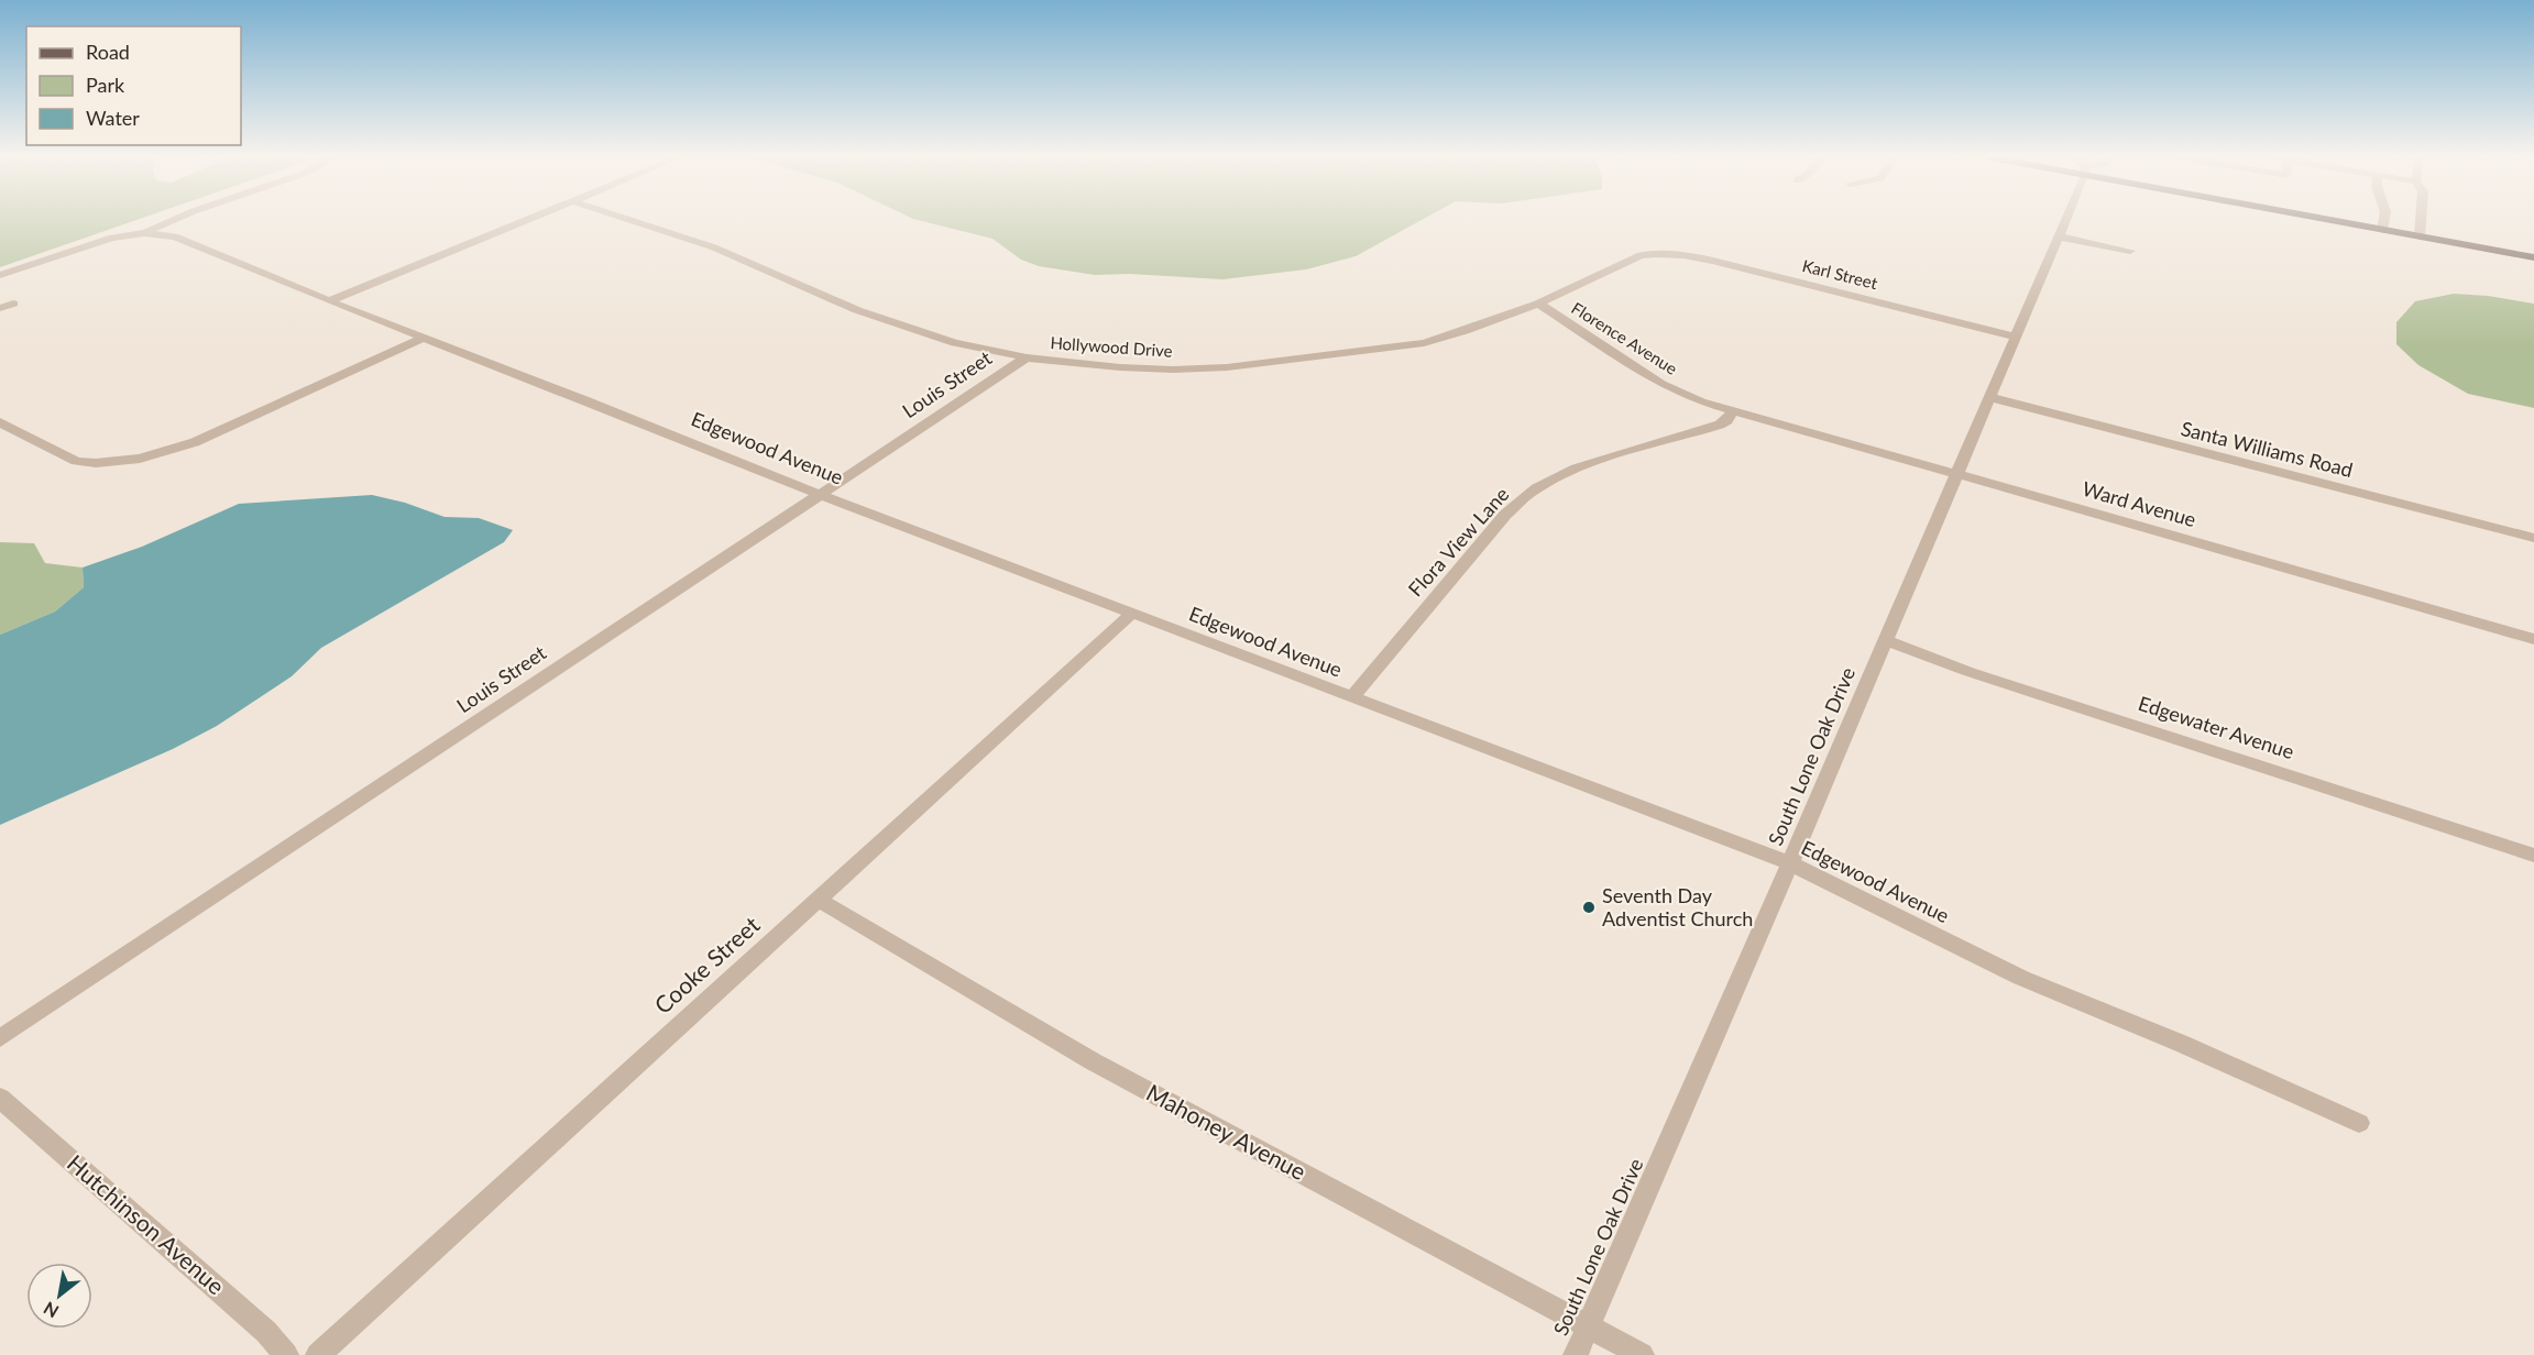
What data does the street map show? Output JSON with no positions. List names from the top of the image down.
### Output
{
  "streets": {
    "street": [
      "Karl Street",
      "Florence Avenue",
      "Hollywood Drive",
      "Louis Street",
      "Edgewood Avenue",
      "Santa Williams Road",
      "Ward Avenue",
      "Flora View Lane",
      "Edgewater Avenue",
      "South Lone Oak Drive",
      "Cooke Street",
      "Mahoney Avenue",
      "Hutchinson Avenue"
    ]
  },
  "crossings": [
    ["Karl Street", "Hollywood Drive"],
    ["Karl Street", "South Lone Oak Drive"],
    ["Florence Avenue", "Hollywood Drive"],
    ["Florence Avenue", "Ward Avenue"],
    ["Florence Avenue", "Flora View Lane"],
    ["Hollywood Drive", "Louis Street"],
    ["Louis Street", "Edgewood Avenue"],
    ["Edgewood Avenue", "Flora View Lane"],
    ["Edgewood Avenue", "South Lone Oak Drive"],
    ["Edgewood Avenue", "Cooke Street"],
    ["Santa Williams Road", "South Lone Oak Drive"],
    ["Ward Avenue", "Flora View Lane"],
    ["Ward Avenue", "South Lone Oak Drive"],
    ["Edgewater Avenue", "South Lone Oak Drive"],
    ["South Lone Oak Drive", "Mahoney Avenue"],
    ["Cooke Street", "Mahoney Avenue"]
  ],
  "places": ["Seventh Day Adventist Church"],
  "legend": ["Road", "Park", "Water"],
  "north": "bottom left"
}
